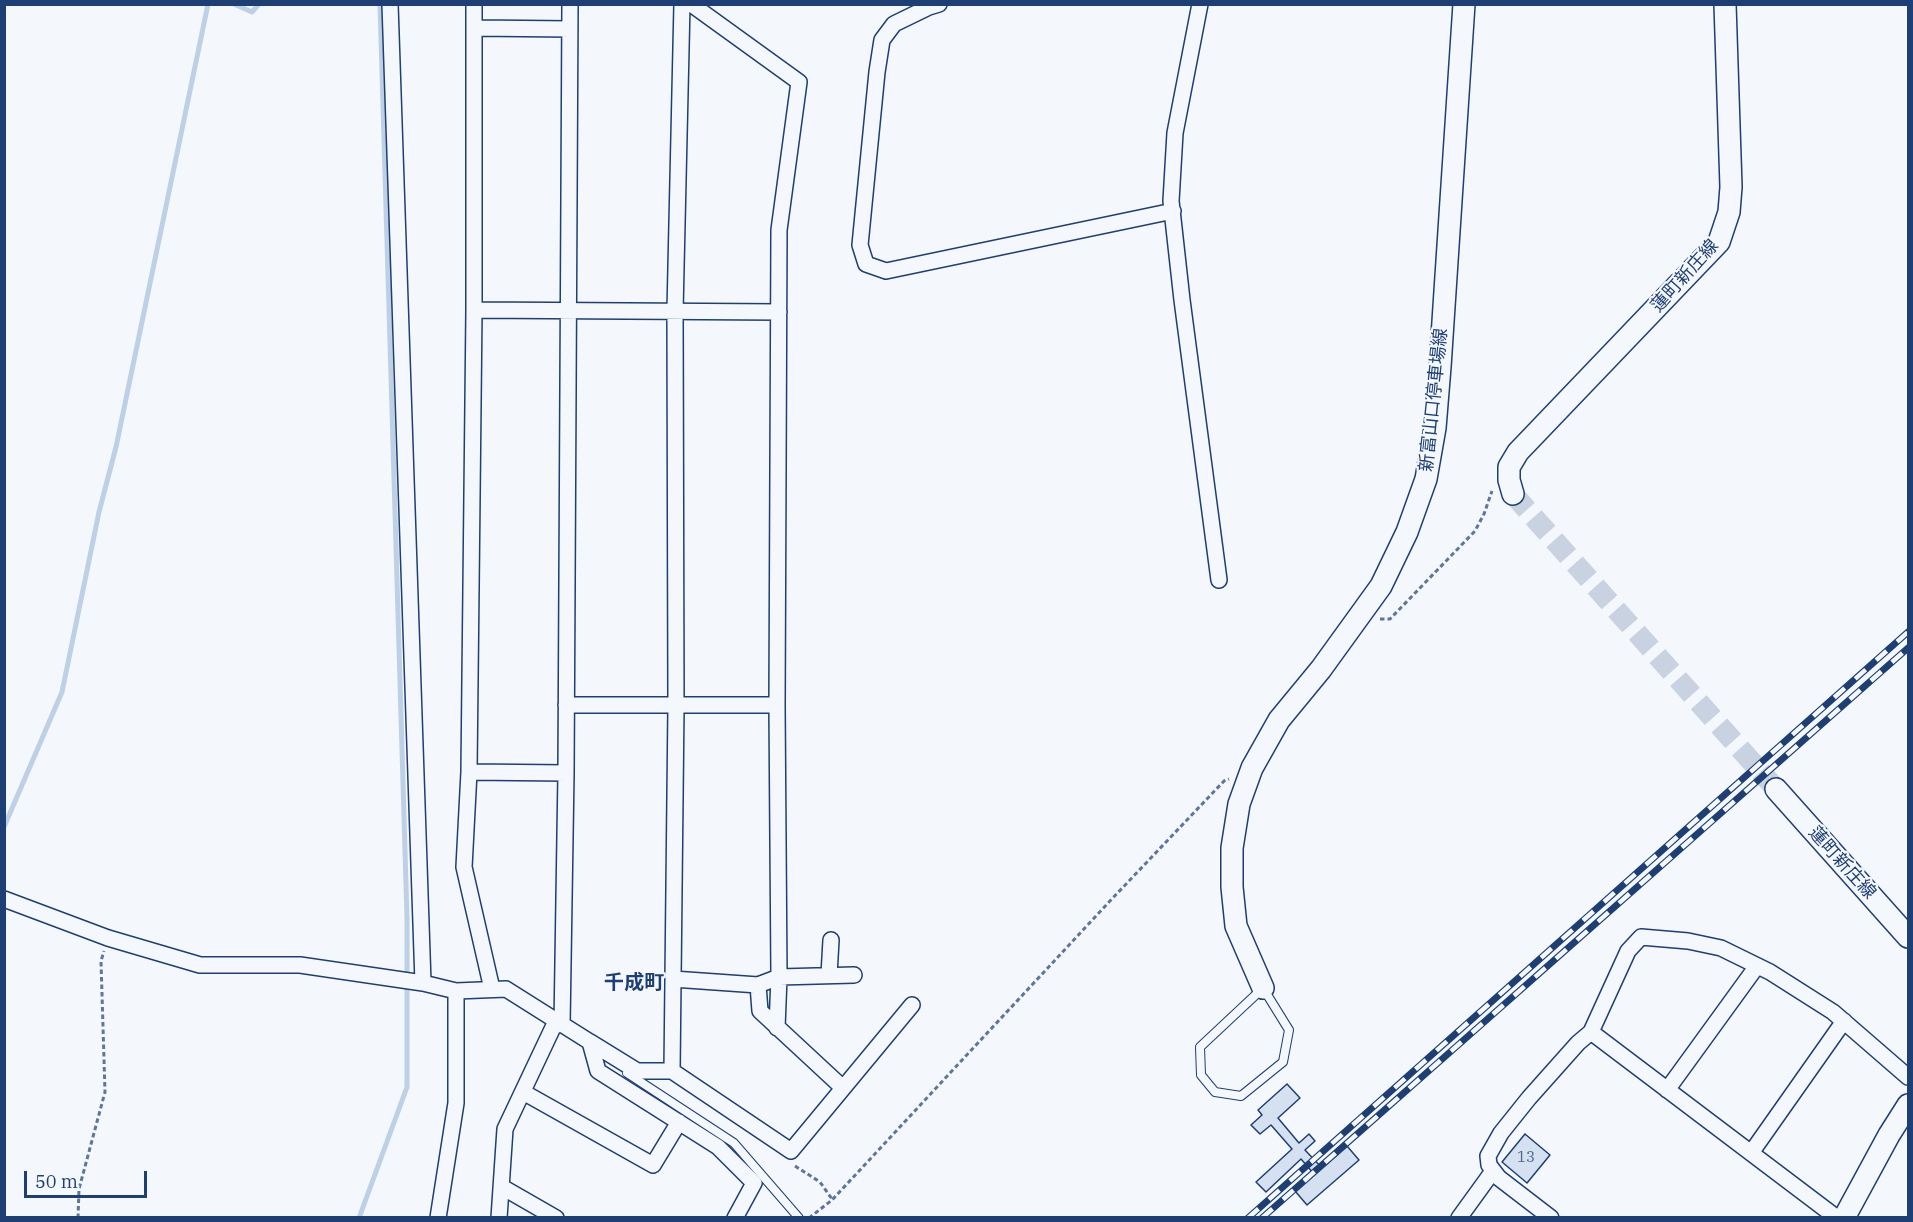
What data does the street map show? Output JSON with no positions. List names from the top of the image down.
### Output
{
  "streets": {
    "main road": ["蓮町新庄線", "新富山口停車場線"]
  },
  "districts": ["千成町"],
  "house_numbers": ["13"],
  "scale_bar": "50 m"
}
